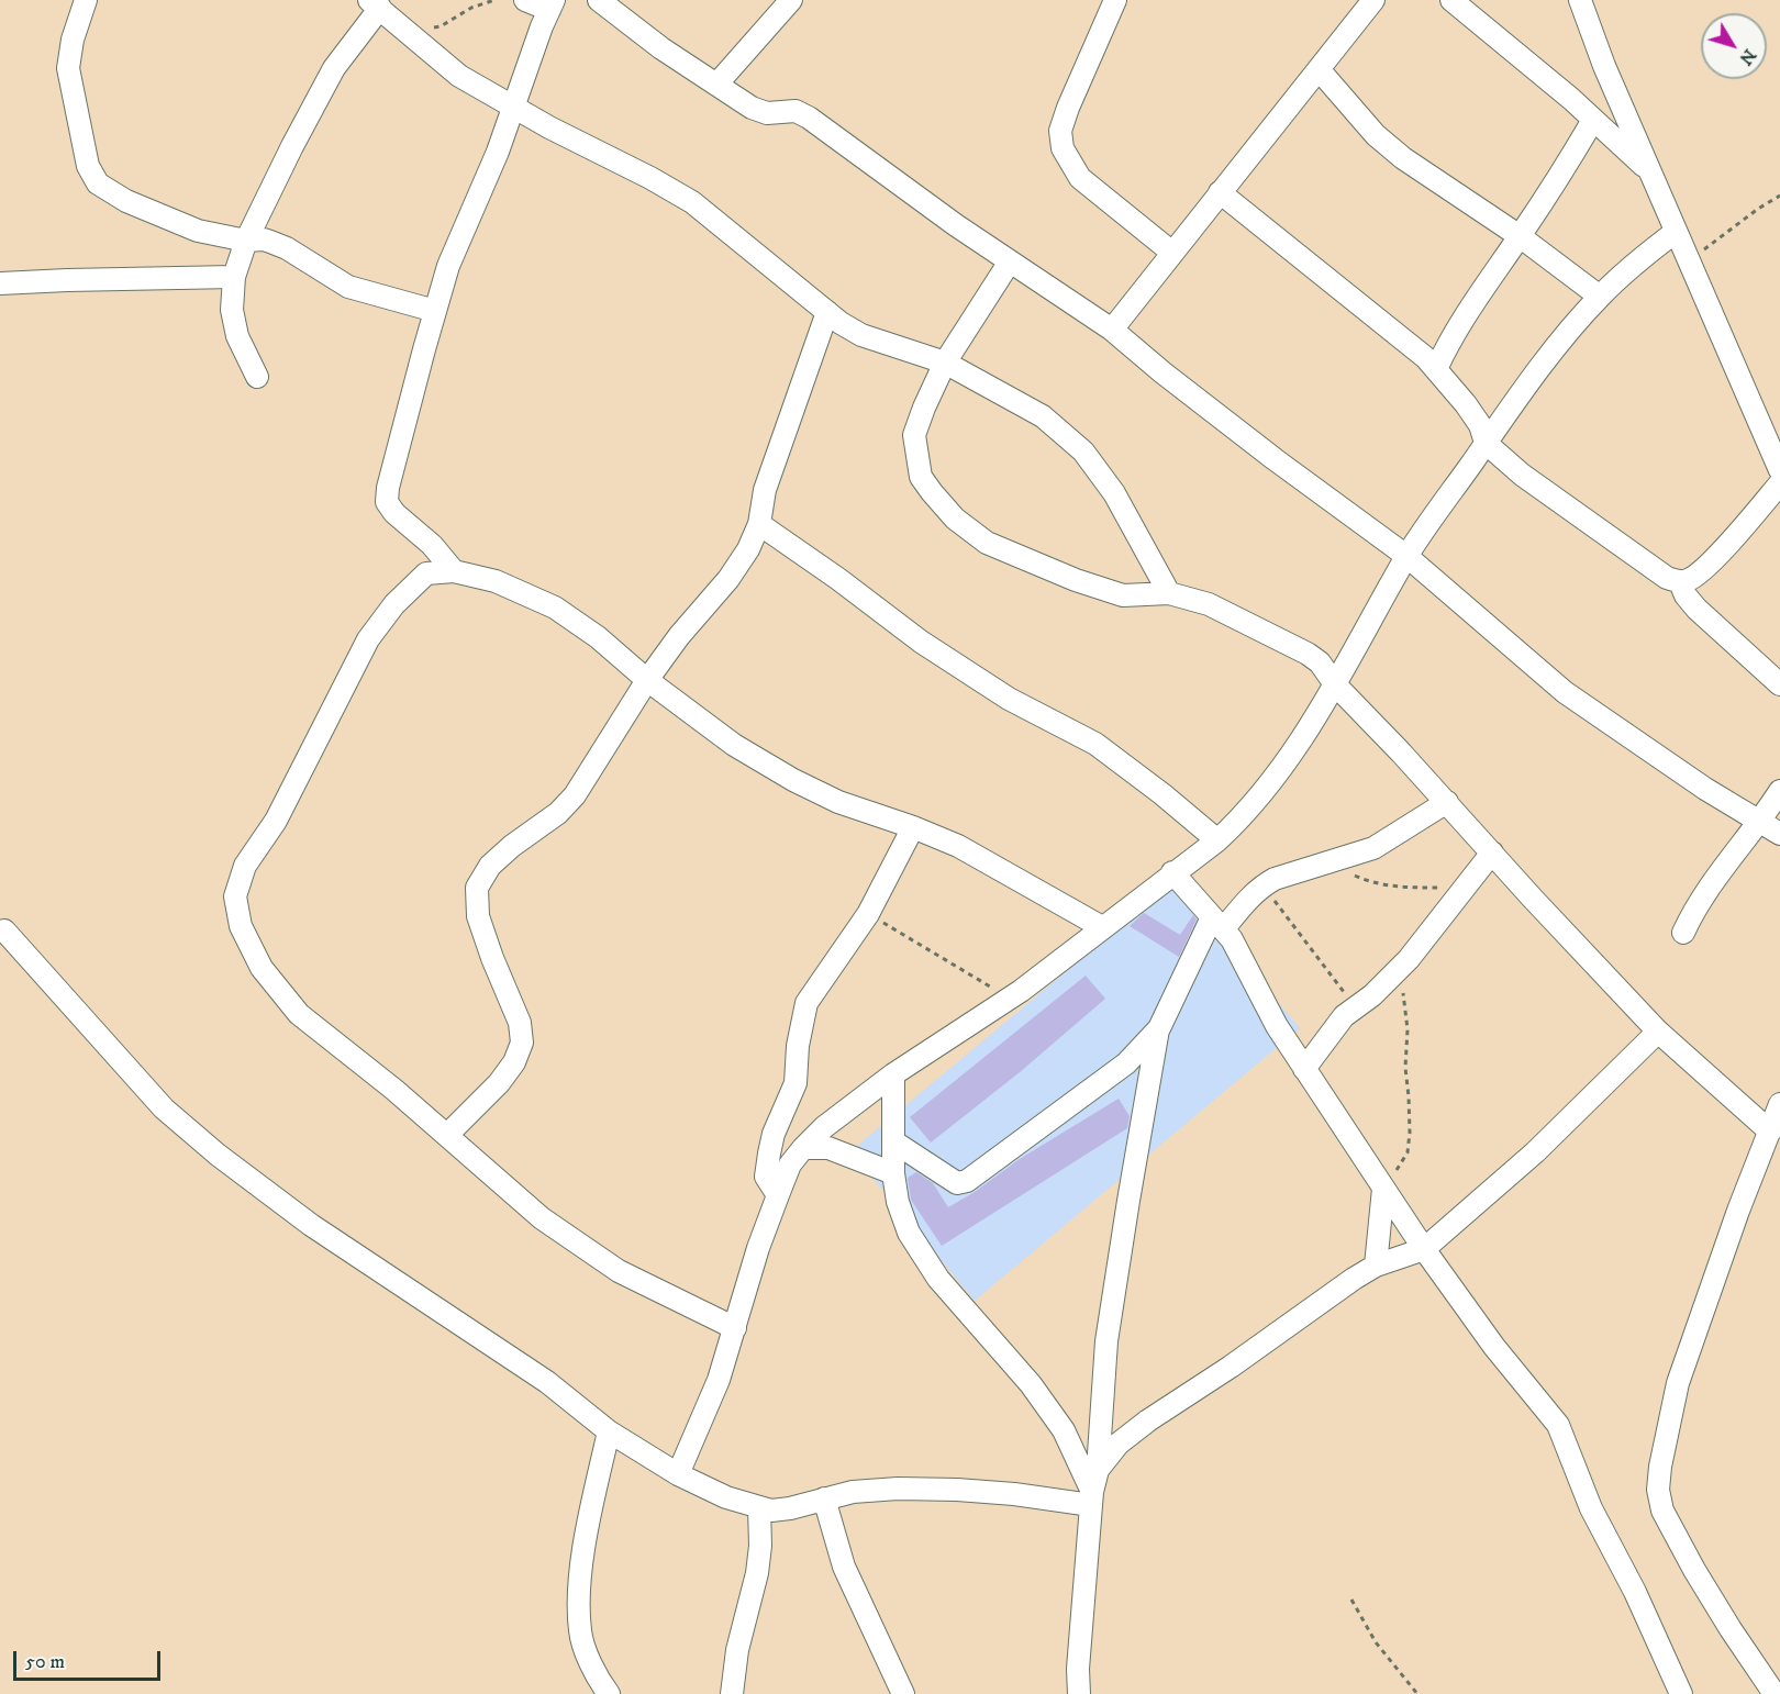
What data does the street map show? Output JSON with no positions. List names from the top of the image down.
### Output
{
  "scale_bar": "50 m",
  "north": "bottom right"
}
